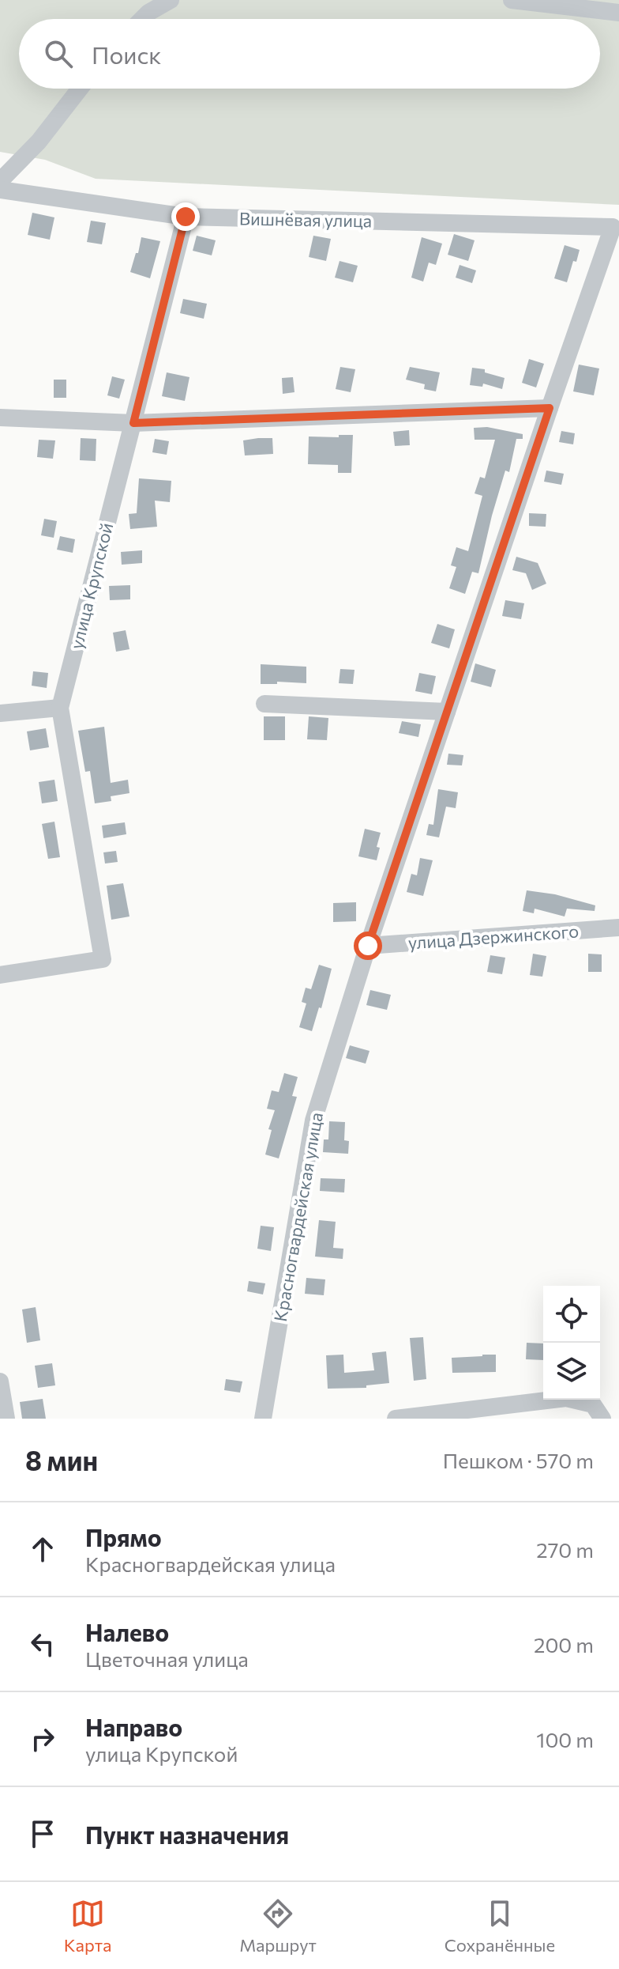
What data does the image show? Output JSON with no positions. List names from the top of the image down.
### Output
{
  "streets": {
    "street": [
      "Вишнёвая улица",
      "улица Крупской",
      "улица Дзержинского",
      "Красногвардейская улица"
    ]
  },
  "crossings": [
    ["Вишнёвая улица", "улица Крупской"],
    ["Вишнёвая улица", "Красногвардейская улица"],
    ["улица Дзержинского", "Красногвардейская улица"]
  ],
  "page": {
    "search": "Поиск",
    "heading": ["8 мин", "Пешком · 570 m"],
    "list": [
      ["Прямо", "Красногвардейская улица", "270 m"],
      ["Налево", "Цветочная улица", "200 m"],
      ["Направо", "улица Крупской", "100 m"],
      "Пункт назначения"
    ],
    "nav": ["Карта", "Маршрут", "Сохранённые"]
  }
}
